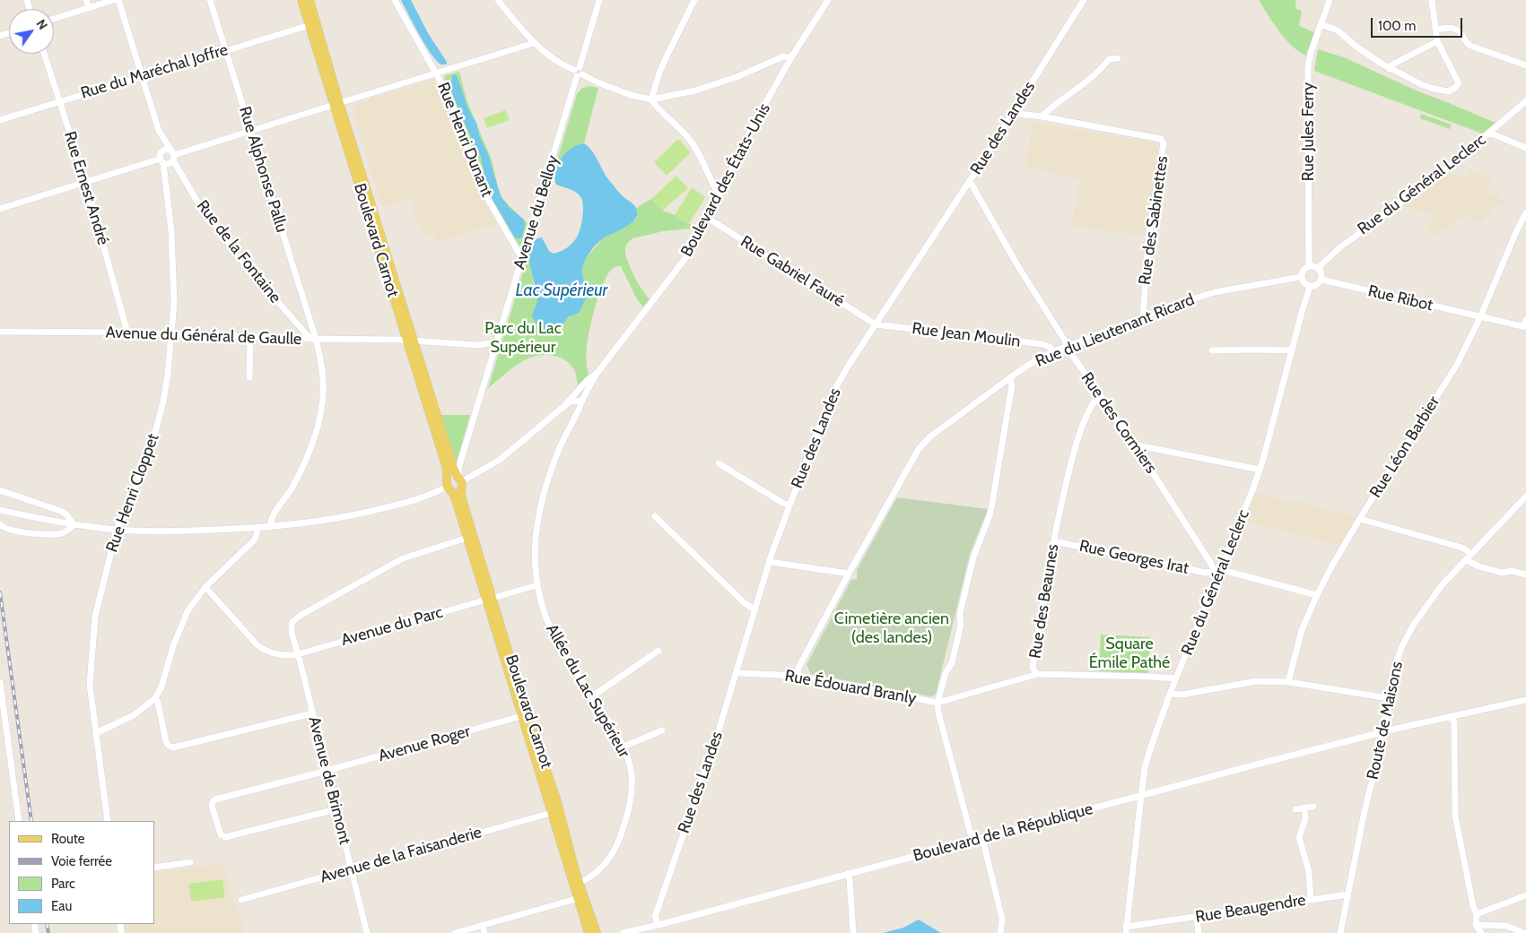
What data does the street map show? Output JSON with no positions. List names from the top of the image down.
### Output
{
  "streets": {
    "main road": ["Boulevard Carnot"],
    "street": [
      "Rue du Maréchal Joffre",
      "Rue des Landes",
      "Rue Jules Ferry",
      "Rue Henri Dunant",
      "Rue Alphonse Pallu",
      "Boulevard des États-Unis",
      "Rue du Général Leclerc",
      "Rue Ernest André",
      "Avenue du Belloy",
      "Rue des Sabinettes",
      "Rue de la Fontaine",
      "Rue Gabriel Fauré",
      "Rue Ribot",
      "Rue du Lieutenant Ricard",
      "Rue Jean Moulin",
      "Avenue du Général de Gaulle",
      "Rue des Cormiers",
      "Rue Léon Barbier",
      "Rue Henri Cloppet",
      "Rue Georges Irat",
      "Rue des Beaunes",
      "Avenue du Parc",
      "Rue Édouard Branly",
      "Allée du Lac Supérieur",
      "Route de Maisons",
      "Avenue Roger",
      "Avenue de Brimont",
      "Boulevard de la République",
      "Avenue de la Faisanderie",
      "Rue Beaugendre"
    ]
  },
  "crossings": [
    ["Rue du Maréchal Joffre", "Rue Alphonse Pallu"],
    ["Rue du Maréchal Joffre", "Rue Ernest André"],
    ["Rue du Maréchal Joffre", "Boulevard Carnot"],
    ["Rue du Maréchal Joffre", "Rue Henri Cloppet"],
    ["Rue des Landes", "Rue des Sabinettes"],
    ["Rue des Landes", "Rue Gabriel Fauré"],
    ["Rue des Landes", "Rue Jean Moulin"],
    ["Rue des Landes", "Rue des Cormiers"],
    ["Rue des Landes", "Rue Édouard Branly"],
    ["Rue des Landes", "Boulevard de la République"],
    ["Rue Jules Ferry", "Rue du Général Leclerc"],
    ["Rue Jules Ferry", "Rue Ribot"],
    ["Rue Jules Ferry", "Rue du Lieutenant Ricard"],
    ["Rue Henri Dunant", "Avenue du Belloy"],
    ["Rue Alphonse Pallu", "Rue de la Fontaine"],
    ["Rue Alphonse Pallu", "Avenue du Général de Gaulle"],
    ["Boulevard des États-Unis", "Avenue du Belloy"],
    ["Boulevard des États-Unis", "Boulevard Carnot"],
    ["Boulevard des États-Unis", "Rue Gabriel Fauré"],
    ["Boulevard des États-Unis", "Allée du Lac Supérieur"],
    ["Rue du Général Leclerc", "Rue Ribot"],
    ["Rue du Général Leclerc", "Rue du Lieutenant Ricard"],
    ["Rue du Général Leclerc", "Rue des Cormiers"],
    ["Rue du Général Leclerc", "Rue Georges Irat"],
    ["Rue du Général Leclerc", "Rue des Beaunes"],
    ["Rue du Général Leclerc", "Boulevard de la République"],
    ["Rue du Général Leclerc", "Rue Beaugendre"],
    ["Rue Ernest André", "Avenue du Général de Gaulle"],
    ["Avenue du Belloy", "Boulevard Carnot"],
    ["Avenue du Belloy", "Avenue du Général de Gaulle"],
    ["Rue des Sabinettes", "Rue du Lieutenant Ricard"],
    ["Boulevard Carnot", "Avenue du Général de Gaulle"],
    ["Boulevard Carnot", "Avenue du Parc"],
    ["Boulevard Carnot", "Allée du Lac Supérieur"],
    ["Boulevard Carnot", "Avenue Roger"],
    ["Boulevard Carnot", "Avenue de Brimont"],
    ["Boulevard Carnot", "Avenue de la Faisanderie"],
    ["Rue de la Fontaine", "Avenue du Général de Gaulle"],
    ["Rue de la Fontaine", "Rue Henri Cloppet"],
    ["Rue Gabriel Fauré", "Rue Jean Moulin"],
    ["Rue Ribot", "Rue du Lieutenant Ricard"],
    ["Rue Ribot", "Rue Léon Barbier"],
    ["Rue du Lieutenant Ricard", "Rue Jean Moulin"],
    ["Rue du Lieutenant Ricard", "Rue des Cormiers"],
    ["Rue du Lieutenant Ricard", "Rue Édouard Branly"],
    ["Avenue du Général de Gaulle", "Rue Henri Cloppet"],
    ["Rue des Cormiers", "Rue Georges Irat"],
    ["Rue des Cormiers", "Rue des Beaunes"],
    ["Rue Léon Barbier", "Rue Georges Irat"],
    ["Rue Georges Irat", "Rue des Beaunes"],
    ["Avenue du Parc", "Allée du Lac Supérieur"],
    ["Avenue du Parc", "Avenue de Brimont"],
    ["Route de Maisons", "Boulevard de la République"],
    ["Route de Maisons", "Rue Beaugendre"],
    ["Avenue Roger", "Avenue de Brimont"],
    ["Avenue de Brimont", "Avenue de la Faisanderie"]
  ],
  "water": ["Lac Supérieur"],
  "parks": ["Parc du Lac Supérieur", "Cimetière ancien (des landes)", "Square Émile Pathé"],
  "legend": [
    "Route",
    "Voie ferrée",
    "Parc",
    "Eau"
  ],
  "scale_bar": "100 m",
  "north": "top right"
}
